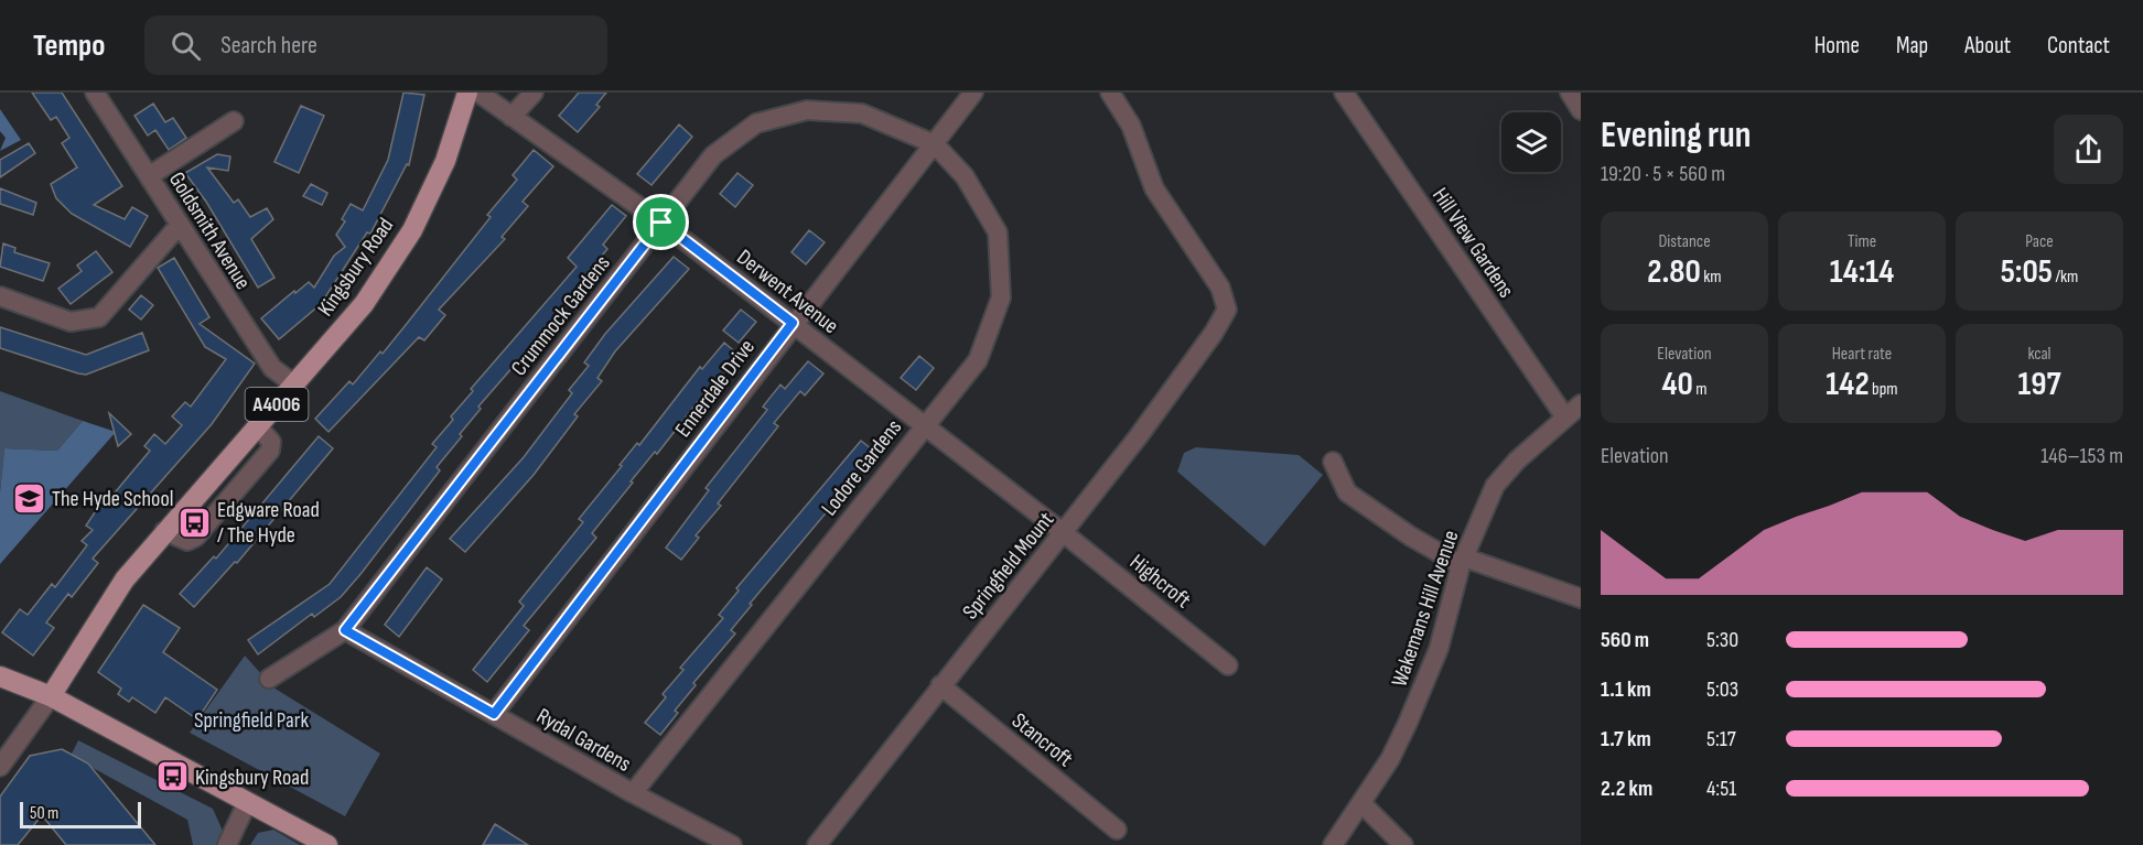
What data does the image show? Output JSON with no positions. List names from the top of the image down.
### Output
{
  "streets": {
    "main road": ["Kingsbury Road", "A4006"],
    "street": [
      "Goldsmith Avenue",
      "Hill View Gardens",
      "Derwent Avenue",
      "Crummock Gardens",
      "Ennerdale Drive",
      "Lodore Gardens",
      "Springfield Mount",
      "Highcroft",
      "Wakemans Hill Avenue",
      "Rydal Gardens",
      "Stancroft"
    ]
  },
  "crossings": [
    ["Goldsmith Avenue", "Kingsbury Road"],
    ["Hill View Gardens", "Wakemans Hill Avenue"],
    ["Derwent Avenue", "Crummock Gardens"],
    ["Derwent Avenue", "Ennerdale Drive"],
    ["Derwent Avenue", "Lodore Gardens"],
    ["Derwent Avenue", "Springfield Mount"],
    ["Derwent Avenue", "Highcroft"],
    ["Crummock Gardens", "Ennerdale Drive"],
    ["Crummock Gardens", "Lodore Gardens"],
    ["Crummock Gardens", "Rydal Gardens"],
    ["Ennerdale Drive", "Lodore Gardens"],
    ["Ennerdale Drive", "Rydal Gardens"],
    ["Lodore Gardens", "Rydal Gardens"],
    ["Springfield Mount", "Highcroft"],
    ["Springfield Mount", "Stancroft"]
  ],
  "parks": ["Springfield Park"],
  "places": {
    "school or university": ["The Hyde School"],
    "bus stop": ["Edgware Road / The Hyde", "Kingsbury Road"]
  },
  "scale_bar": "50 m",
  "page": {
    "header": "Tempo",
    "search": "Search here",
    "nav": [
      "Home",
      "Map",
      "About",
      "Contact"
    ],
    "heading": ["Evening run", "19:20 · 5 × 560 m"],
    "stats": [
      ["Distance", "2.80 km"],
      ["Time", "14:14"],
      ["Pace", "5:05 /km"],
      ["Elevation", "40 m"],
      ["Heart rate", "142 bpm"],
      ["kcal", "197"]
    ],
    "chart": ["Elevation", "146–153 m"],
    "list": [
      {
        "name": "560 m",
        "note": "5:30"
      },
      {
        "name": "1.1 km",
        "note": "5:03"
      },
      {
        "name": "1.7 km",
        "note": "5:17"
      },
      {
        "name": "2.2 km",
        "note": "4:51"
      }
    ],
    "scale": "50 m"
  }
}
